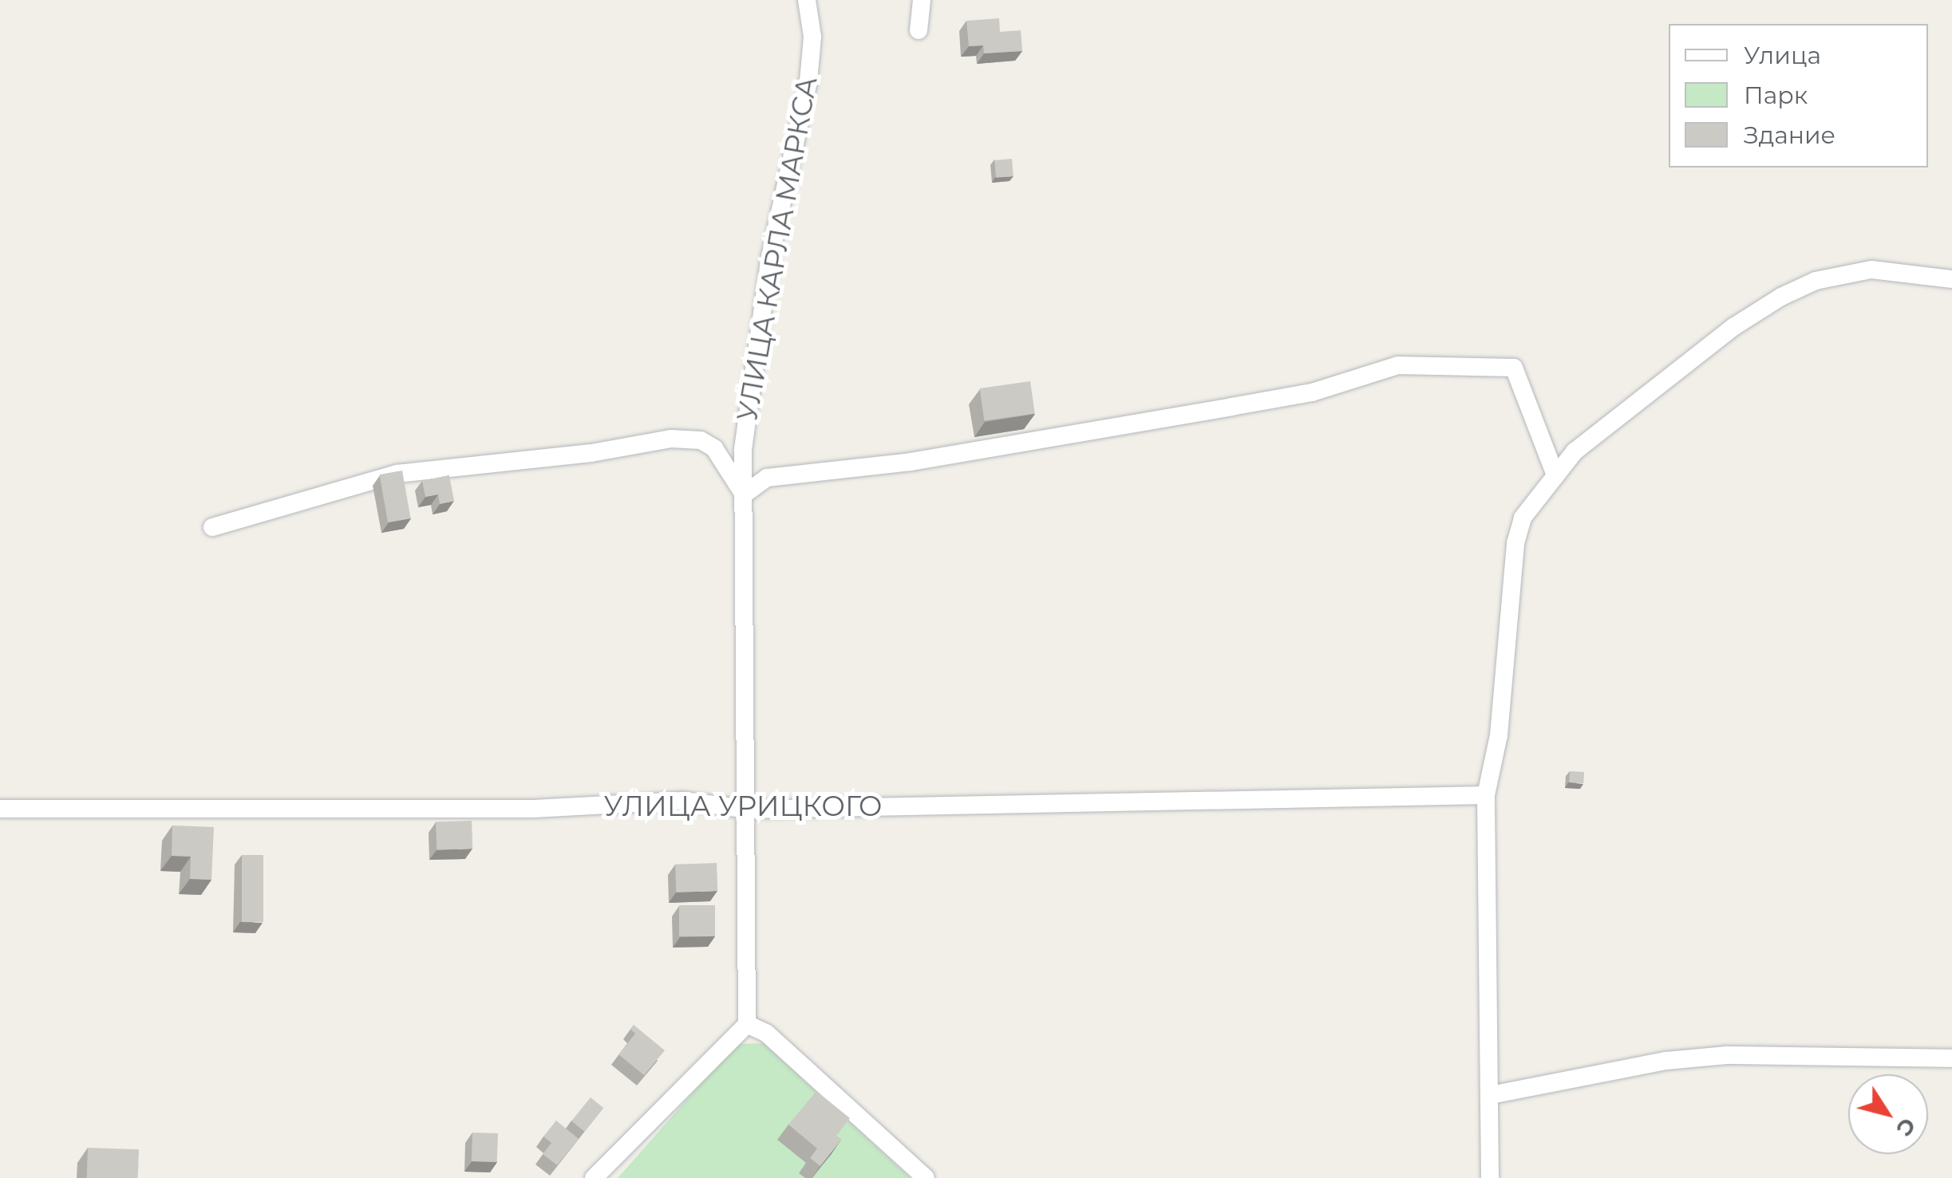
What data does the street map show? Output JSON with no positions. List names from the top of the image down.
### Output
{
  "streets": {
    "street": ["УЛИЦА КАРЛА МАРКСА", "УЛИЦА УРИЦКОГО"]
  },
  "crossings": [
    ["УЛИЦА КАРЛА МАРКСА", "УЛИЦА УРИЦКОГО"]
  ],
  "legend": ["Улица", "Парк", "Здание"],
  "north": "bottom right"
}
